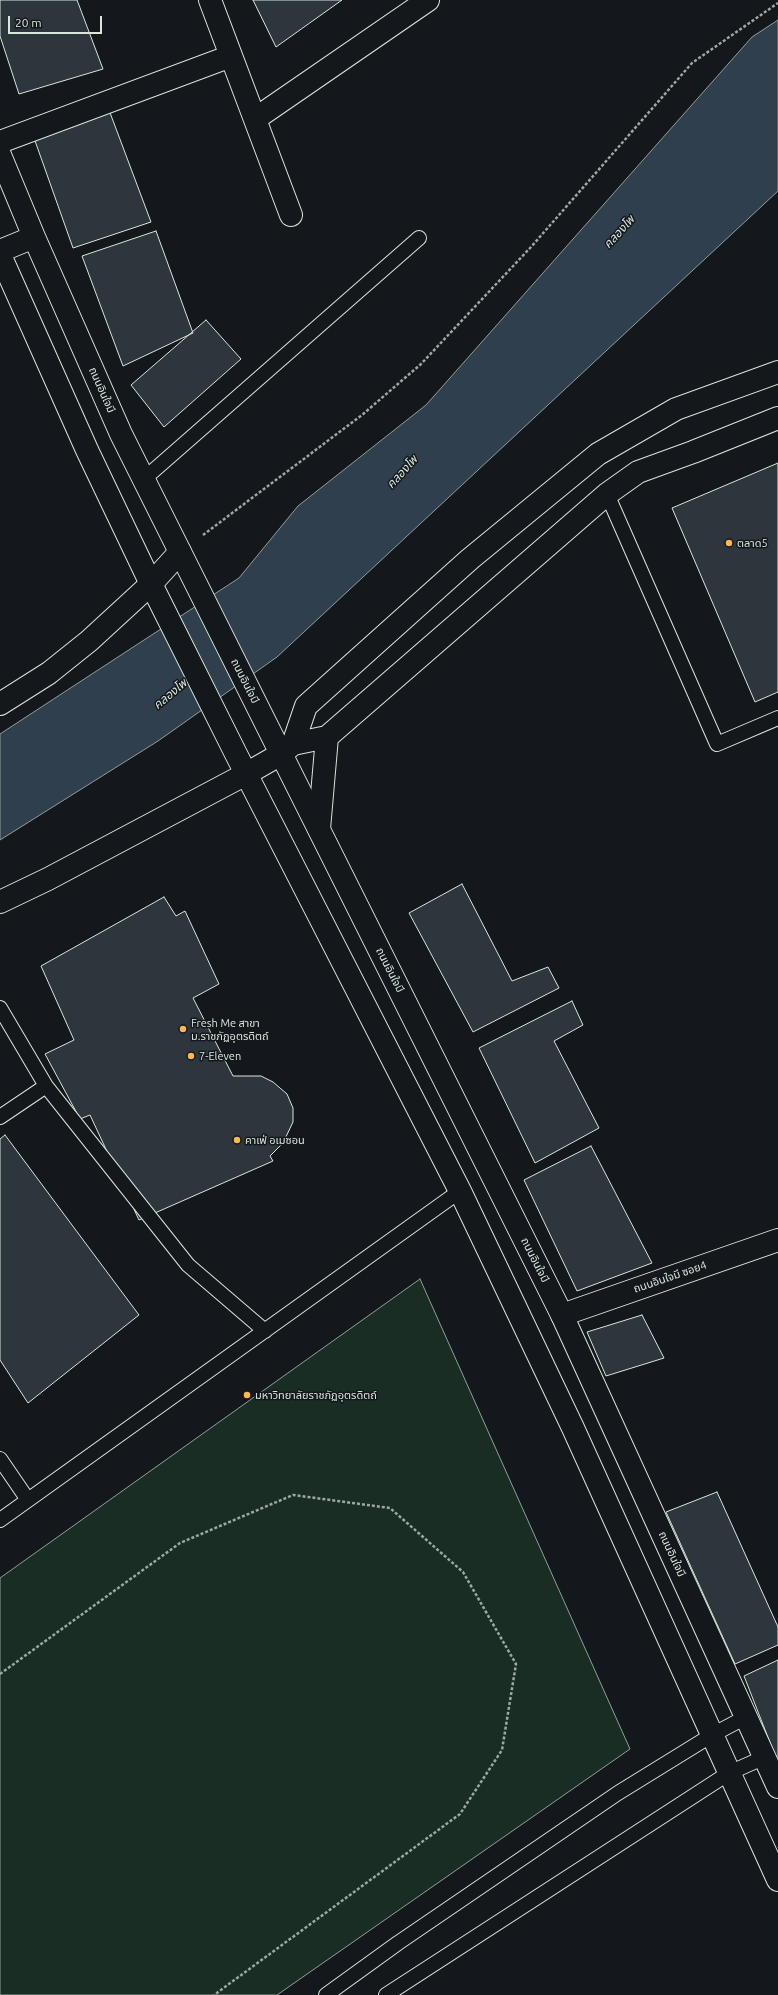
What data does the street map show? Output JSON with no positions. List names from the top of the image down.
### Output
{
  "streets": {
    "main road": ["ถนนอินใจมี", "ถนนอินใจมี ซอย4"]
  },
  "crossings": [
    ["ถนนอินใจมี", "ถนนอินใจมี ซอย4"]
  ],
  "water": ["คลองโพ"],
  "places": [
    "ตลาด5",
    "Fresh Me สาขา ม.ราชภัฏอุตรดิตถ์",
    "7-Eleven",
    "คาเฟ่ อเมซอน",
    "มหาวิทยาลัยราชภัฏอุตรดิตถ์"
  ],
  "scale_bar": "20 m"
}
